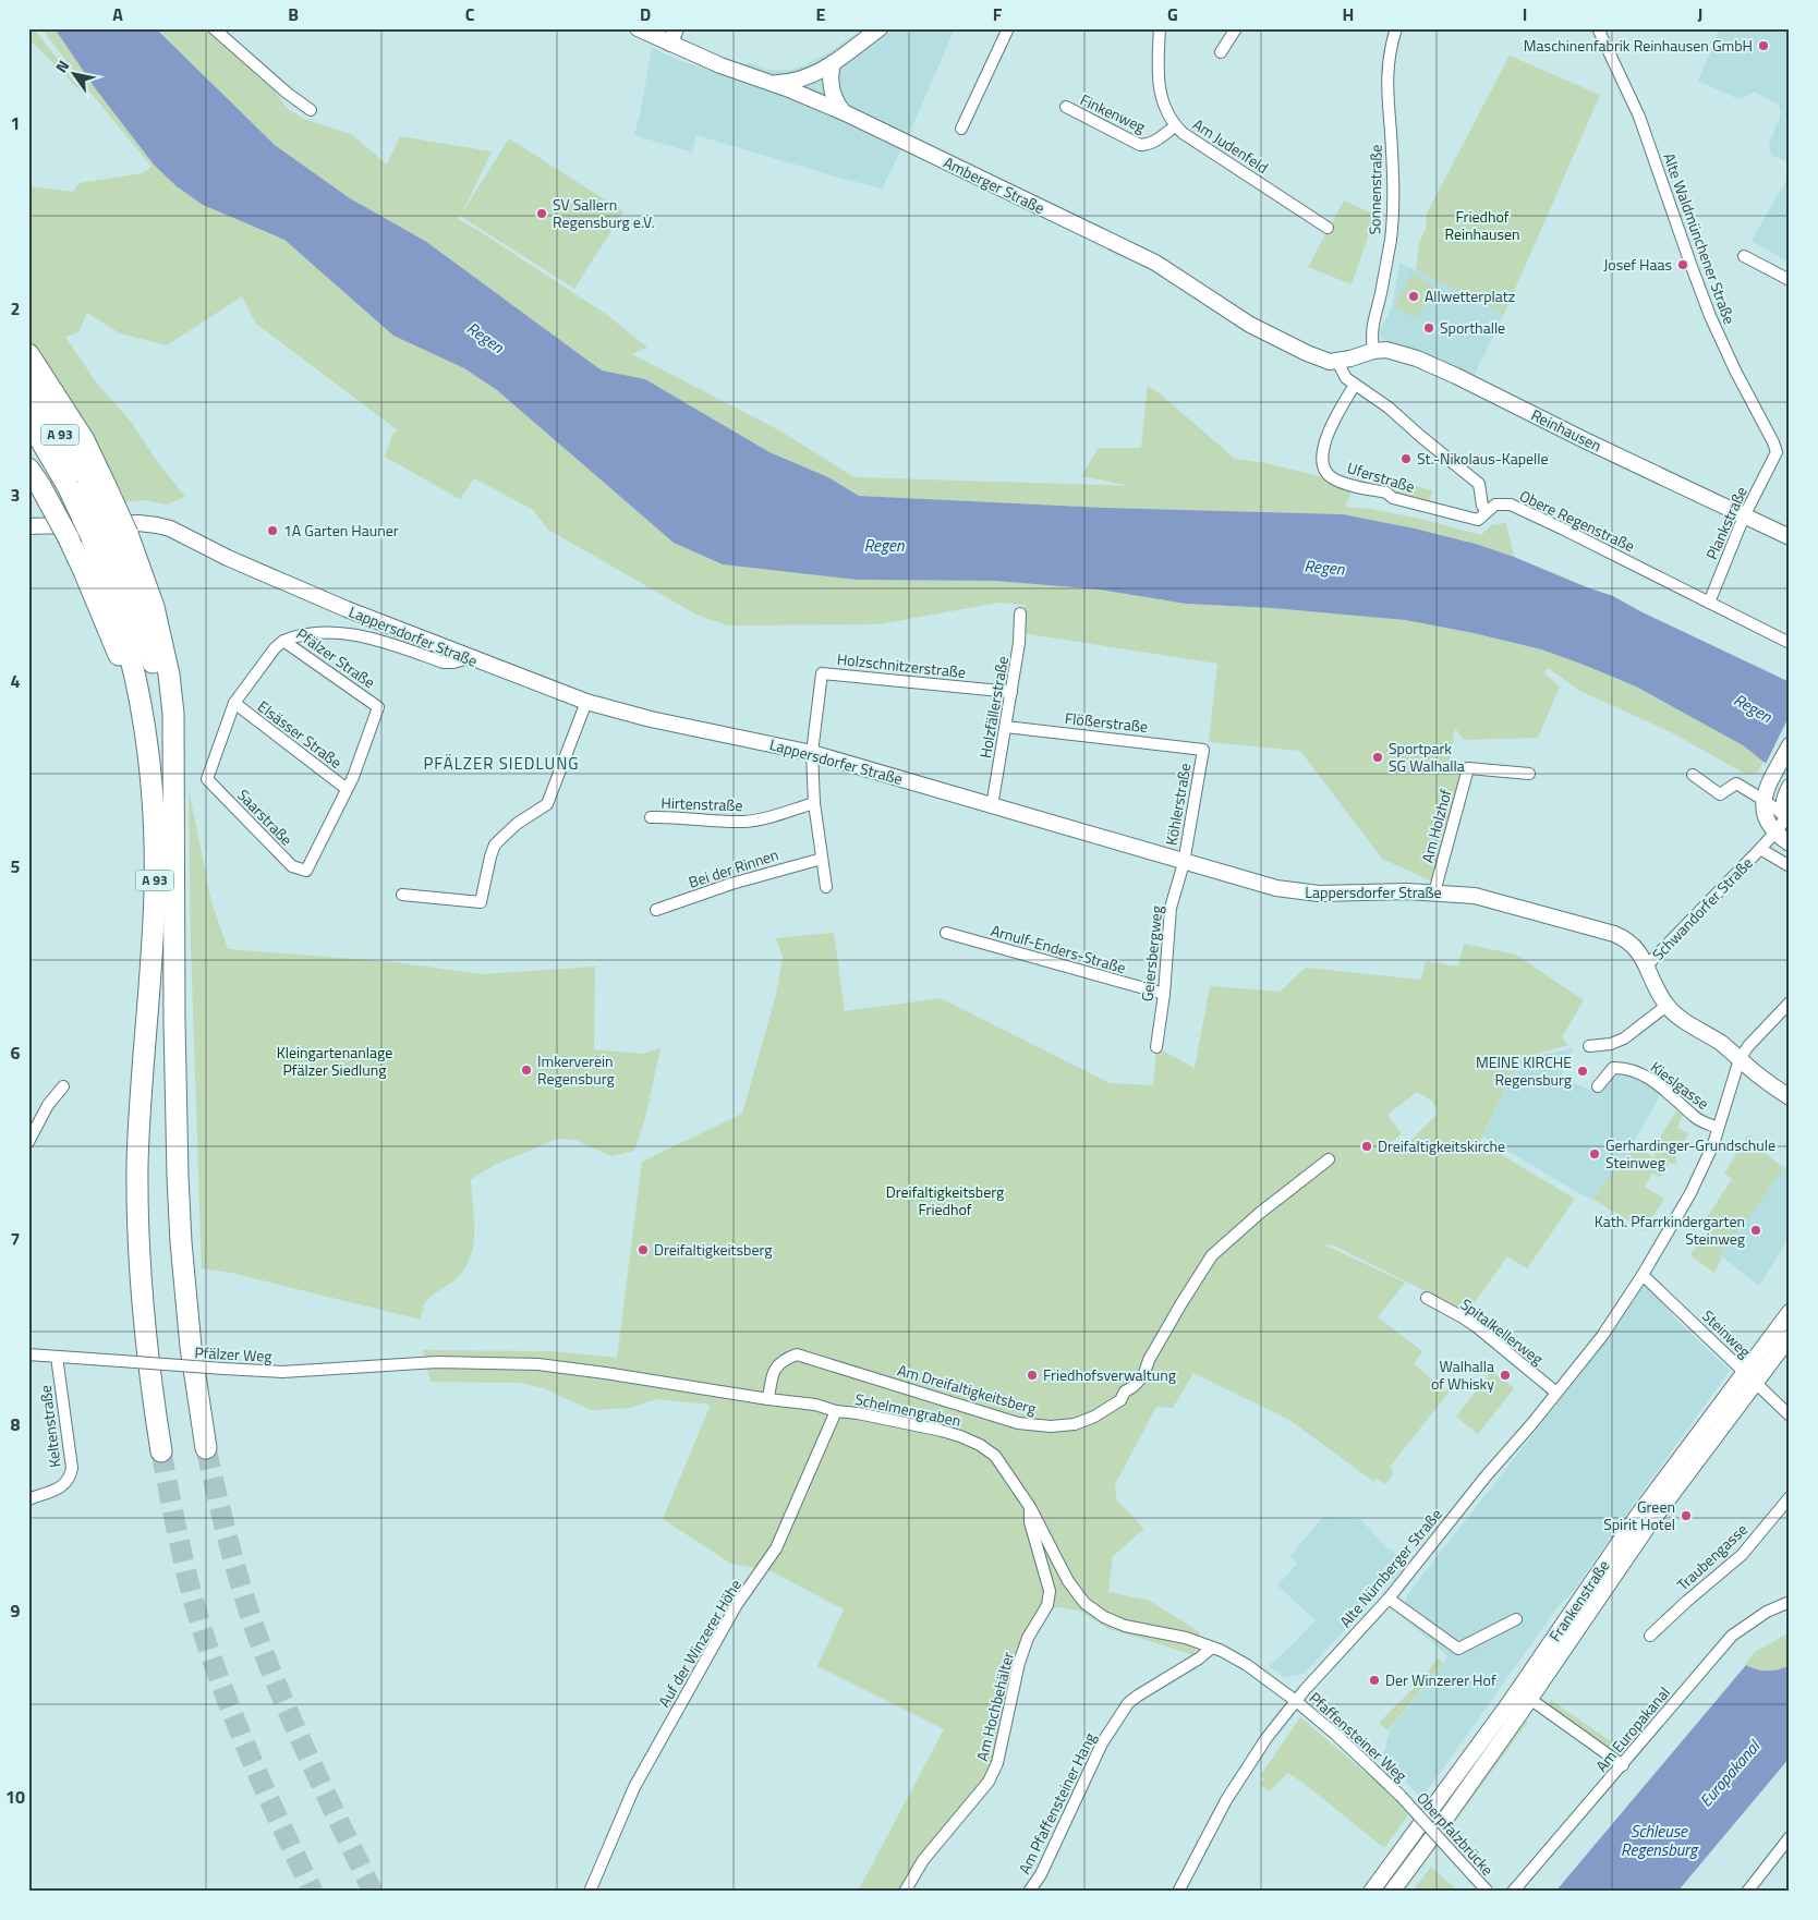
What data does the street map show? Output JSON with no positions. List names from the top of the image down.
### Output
{
  "streets": {
    "highway": ["A 93"],
    "street": [
      "Finkenweg",
      "Am Judenfeld",
      "Amberger Straße",
      "Sonnenstraße",
      "Alte Waldmünchener Straße",
      "Reinhausen",
      "Uferstraße",
      "Obere Regenstraße",
      "Plankstraße",
      "Lappersdorfer Straße",
      "Pfälzer Straße",
      "Holzschnitzerstraße",
      "Holzfällerstraße",
      "Flößerstraße",
      "Elsässer Straße",
      "Hirtenstraße",
      "Köhlerstraße",
      "Saarstraße",
      "Am Holzhof",
      "Bei der Rinnen",
      "Schwandorfer Straße",
      "Arnulf-Enders-Straße",
      "Geiersbergweg",
      "Kieslgasse",
      "Spitalkellerweg",
      "Steinweg",
      "Pfälzer Weg",
      "Am Dreifaltigkeitsberg",
      "Schelmengraben",
      "Keltenstraße",
      "Traubengasse",
      "Alte Nürnberger Straße",
      "Frankenstraße",
      "Auf der Winzerer Höhe",
      "Am Hochbehälter",
      "Am Europakanal",
      "Pfaffensteiner Weg",
      "Am Pfaffensteiner Hang",
      "Oberpfalzbrücke"
    ]
  },
  "crossings": [
    ["Finkenweg", "Am Judenfeld"],
    ["Amberger Straße", "Reinhausen"],
    ["Sonnenstraße", "Reinhausen"],
    ["Alte Waldmünchener Straße", "Plankstraße"],
    ["Reinhausen", "Plankstraße"],
    ["Uferstraße", "Obere Regenstraße"],
    ["Obere Regenstraße", "Plankstraße"],
    ["Lappersdorfer Straße", "Pfälzer Straße"],
    ["Lappersdorfer Straße", "Holzschnitzerstraße"],
    ["Lappersdorfer Straße", "Holzfällerstraße"],
    ["Lappersdorfer Straße", "Köhlerstraße"],
    ["Lappersdorfer Straße", "Am Holzhof"],
    ["Lappersdorfer Straße", "Schwandorfer Straße"],
    ["Lappersdorfer Straße", "Geiersbergweg"],
    ["Pfälzer Straße", "Elsässer Straße"],
    ["Pfälzer Straße", "Saarstraße"],
    ["Holzschnitzerstraße", "Holzfällerstraße"],
    ["Holzfällerstraße", "Flößerstraße"],
    ["Flößerstraße", "Köhlerstraße"],
    ["Elsässer Straße", "Saarstraße"],
    ["Köhlerstraße", "Geiersbergweg"],
    ["Arnulf-Enders-Straße", "Geiersbergweg"],
    ["Spitalkellerweg", "Alte Nürnberger Straße"],
    ["Steinweg", "Alte Nürnberger Straße"],
    ["Steinweg", "Frankenstraße"],
    ["Pfälzer Weg", "Schelmengraben"],
    ["Pfälzer Weg", "Keltenstraße"],
    ["Am Dreifaltigkeitsberg", "Schelmengraben"],
    ["Schelmengraben", "Alte Nürnberger Straße"],
    ["Schelmengraben", "Auf der Winzerer Höhe"],
    ["Schelmengraben", "Am Hochbehälter"],
    ["Schelmengraben", "Pfaffensteiner Weg"],
    ["Schelmengraben", "Am Pfaffensteiner Hang"],
    ["Alte Nürnberger Straße", "Pfaffensteiner Weg"],
    ["Pfaffensteiner Weg", "Oberpfalzbrücke"]
  ],
  "districts": ["PFÄLZER SIEDLUNG"],
  "water": ["Regen", "Europakanal", "Schleuse Regensburg"],
  "parks": ["Friedhof Reinhausen", "Kleingartenanlage Pfälzer Siedlung", "Dreifaltigkeitsberg Friedhof"],
  "places": [
    "Maschinenfabrik Reinhausen GmbH",
    "SV Sallern Regensburg e.V.",
    "Josef Haas",
    "Allwetterplatz",
    "Sporthalle",
    "St.-Nikolaus-Kapelle",
    "1A Garten Hauner",
    "Sportpark SG Walhalla",
    "Imkerverein Regensburg",
    "MEINE KIRCHE Regensburg",
    "Dreifaltigkeitskirche",
    "Gerhardinger-Grundschule Steinweg",
    "Kath. Pfarrkindergarten Steinweg",
    "Dreifaltigkeitsberg",
    "Friedhofsverwaltung",
    "Walhalla of Whisky",
    "Green Spirit Hotel",
    "Der Winzerer Hof"
  ],
  "north": "top left",
  "grid": {
    "columns": [
      "A",
      "B",
      "C",
      "D",
      "E",
      "F",
      "G",
      "H",
      "I",
      "J"
    ],
    "rows": [
      "1",
      "2",
      "3",
      "4",
      "5",
      "6",
      "7",
      "8",
      "9",
      "10"
    ]
  }
}
